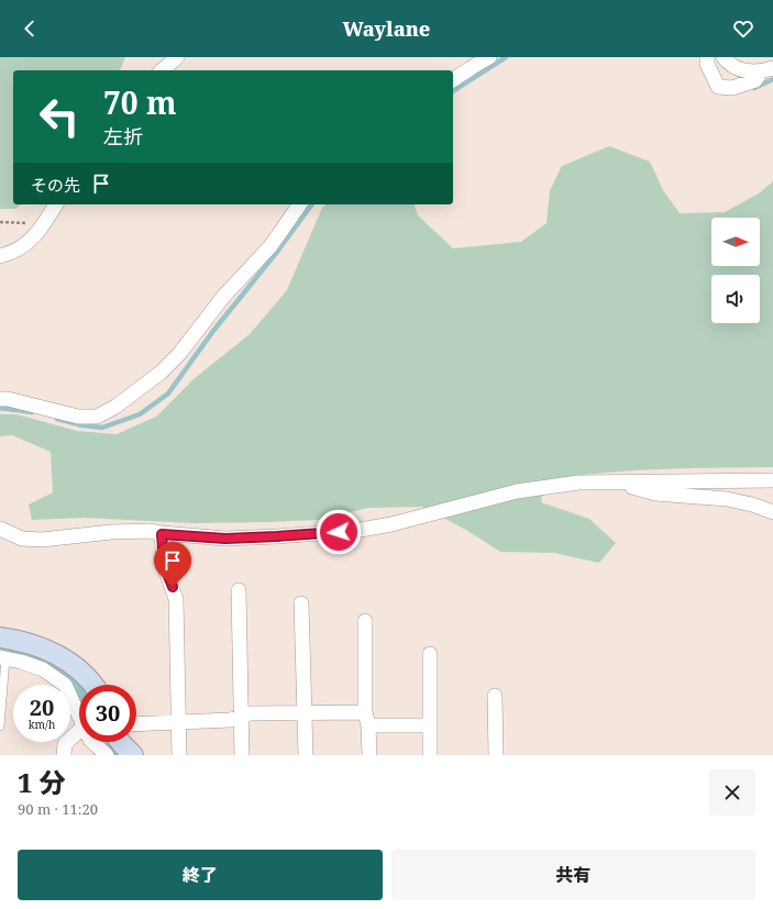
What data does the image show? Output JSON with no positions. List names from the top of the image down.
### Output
{
  "north": "right",
  "page": {
    "header": "Waylane",
    "turn": ["70 m", "左折"],
    "then": "その先",
    "speed": "20 km/h",
    "limit": "30",
    "heading": ["1 分", "90 m · 11:20"],
    "buttons": ["終了", "共有"]
  }
}
